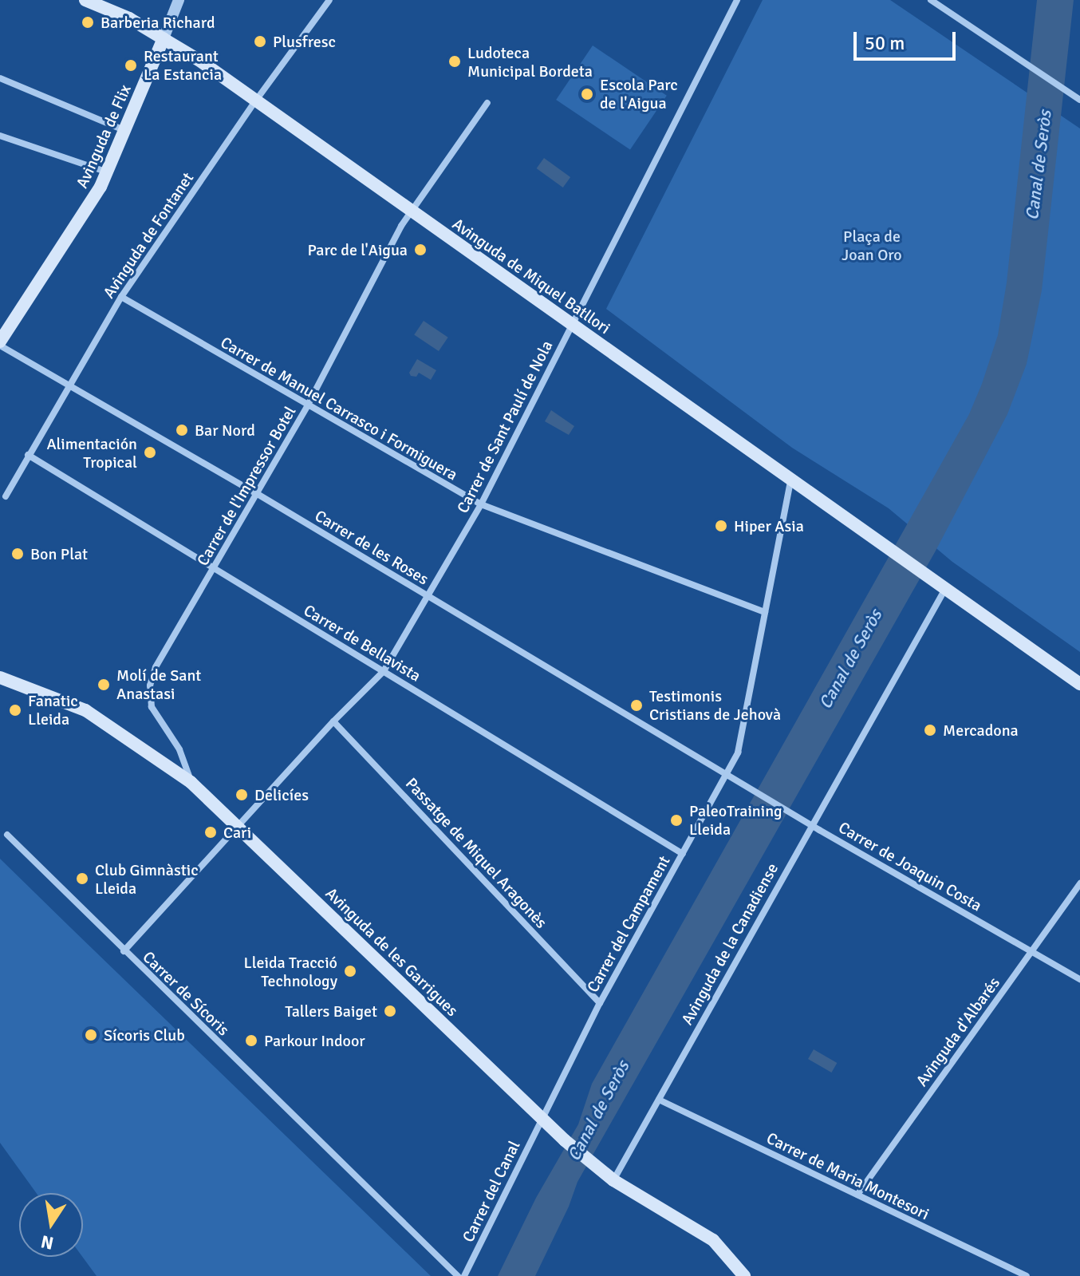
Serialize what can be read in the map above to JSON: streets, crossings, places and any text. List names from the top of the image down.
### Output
{
  "streets": {
    "main road": ["Avinguda de Flix", "Avinguda de Miquel Batllori", "Avinguda de les Garrigues"],
    "street": [
      "Avinguda de Fontanet",
      "Carrer de Manuel Carrasco i Formiguera",
      "Carrer de Sant Paulí de Nola",
      "Carrer de l'Impressor Botel",
      "Carrer de les Roses",
      "Carrer de Bellavista",
      "Passatge de Miquel Aragonès",
      "Carrer de Joaquin Costa",
      "Carrer del Campament",
      "Avinguda de la Canadiense",
      "Carrer de Sícoris",
      "Avinguda d'Albarés",
      "Carrer de Maria Montesori",
      "Carrer del Canal"
    ]
  },
  "crossings": [
    ["Avinguda de Flix", "Avinguda de Miquel Batllori"],
    ["Avinguda de Flix", "Carrer de les Roses"],
    ["Avinguda de Fontanet", "Avinguda de Miquel Batllori"],
    ["Avinguda de Fontanet", "Carrer de Manuel Carrasco i Formiguera"],
    ["Avinguda de Fontanet", "Carrer de les Roses"],
    ["Avinguda de Fontanet", "Carrer de Bellavista"],
    ["Avinguda de Miquel Batllori", "Carrer de Sant Paulí de Nola"],
    ["Avinguda de Miquel Batllori", "Carrer de l'Impressor Botel"],
    ["Avinguda de Miquel Batllori", "Carrer del Campament"],
    ["Avinguda de Miquel Batllori", "Avinguda de la Canadiense"],
    ["Carrer de Manuel Carrasco i Formiguera", "Carrer de Sant Paulí de Nola"],
    ["Carrer de Manuel Carrasco i Formiguera", "Carrer de l'Impressor Botel"],
    ["Carrer de Manuel Carrasco i Formiguera", "Carrer del Campament"],
    ["Carrer de Sant Paulí de Nola", "Carrer de les Roses"],
    ["Carrer de Sant Paulí de Nola", "Carrer de Bellavista"],
    ["Carrer de Sant Paulí de Nola", "Passatge de Miquel Aragonès"],
    ["Carrer de Sant Paulí de Nola", "Avinguda de les Garrigues"],
    ["Carrer de Sant Paulí de Nola", "Carrer de Sícoris"],
    ["Carrer de l'Impressor Botel", "Carrer de les Roses"],
    ["Carrer de l'Impressor Botel", "Carrer de Bellavista"],
    ["Carrer de l'Impressor Botel", "Avinguda de les Garrigues"],
    ["Carrer de les Roses", "Carrer de Joaquin Costa"],
    ["Carrer de les Roses", "Carrer del Campament"],
    ["Carrer de Bellavista", "Carrer del Campament"],
    ["Passatge de Miquel Aragonès", "Carrer del Campament"],
    ["Carrer de Joaquin Costa", "Carrer del Campament"],
    ["Carrer de Joaquin Costa", "Avinguda de la Canadiense"],
    ["Carrer de Joaquin Costa", "Avinguda d'Albarés"],
    ["Carrer del Campament", "Avinguda de les Garrigues"],
    ["Carrer del Campament", "Carrer del Canal"],
    ["Avinguda de la Canadiense", "Avinguda de les Garrigues"],
    ["Avinguda de la Canadiense", "Carrer de Maria Montesori"],
    ["Avinguda de les Garrigues", "Carrer del Canal"],
    ["Avinguda d'Albarés", "Carrer de Maria Montesori"]
  ],
  "water": ["Canal de Seròs"],
  "parks": ["Plaça de Joan Oro"],
  "places": [
    "Barberia Richard",
    "Plusfresc",
    "Ludoteca Municipal Bordeta",
    "Restaurant La Estancia",
    "Escola Parc de l'Aigua",
    "Parc de l'Aigua",
    "Bar Nord",
    "Alimentación Tropical",
    "Hiper Asia",
    "Bon Plat",
    "Molí de Sant Anastasi",
    "Testimonis Cristians de Jehovà",
    "Fanatic Lleida",
    "Mercadona",
    "Delicíes",
    "PaleoTraining Lleida",
    "Cari",
    "Club Gimnàstic Lleida",
    "Lleida Tracció Technology",
    "Tallers Baiget",
    "Sícoris Club",
    "Parkour Indoor"
  ],
  "scale_bar": "50 m",
  "north": "bottom"
}
